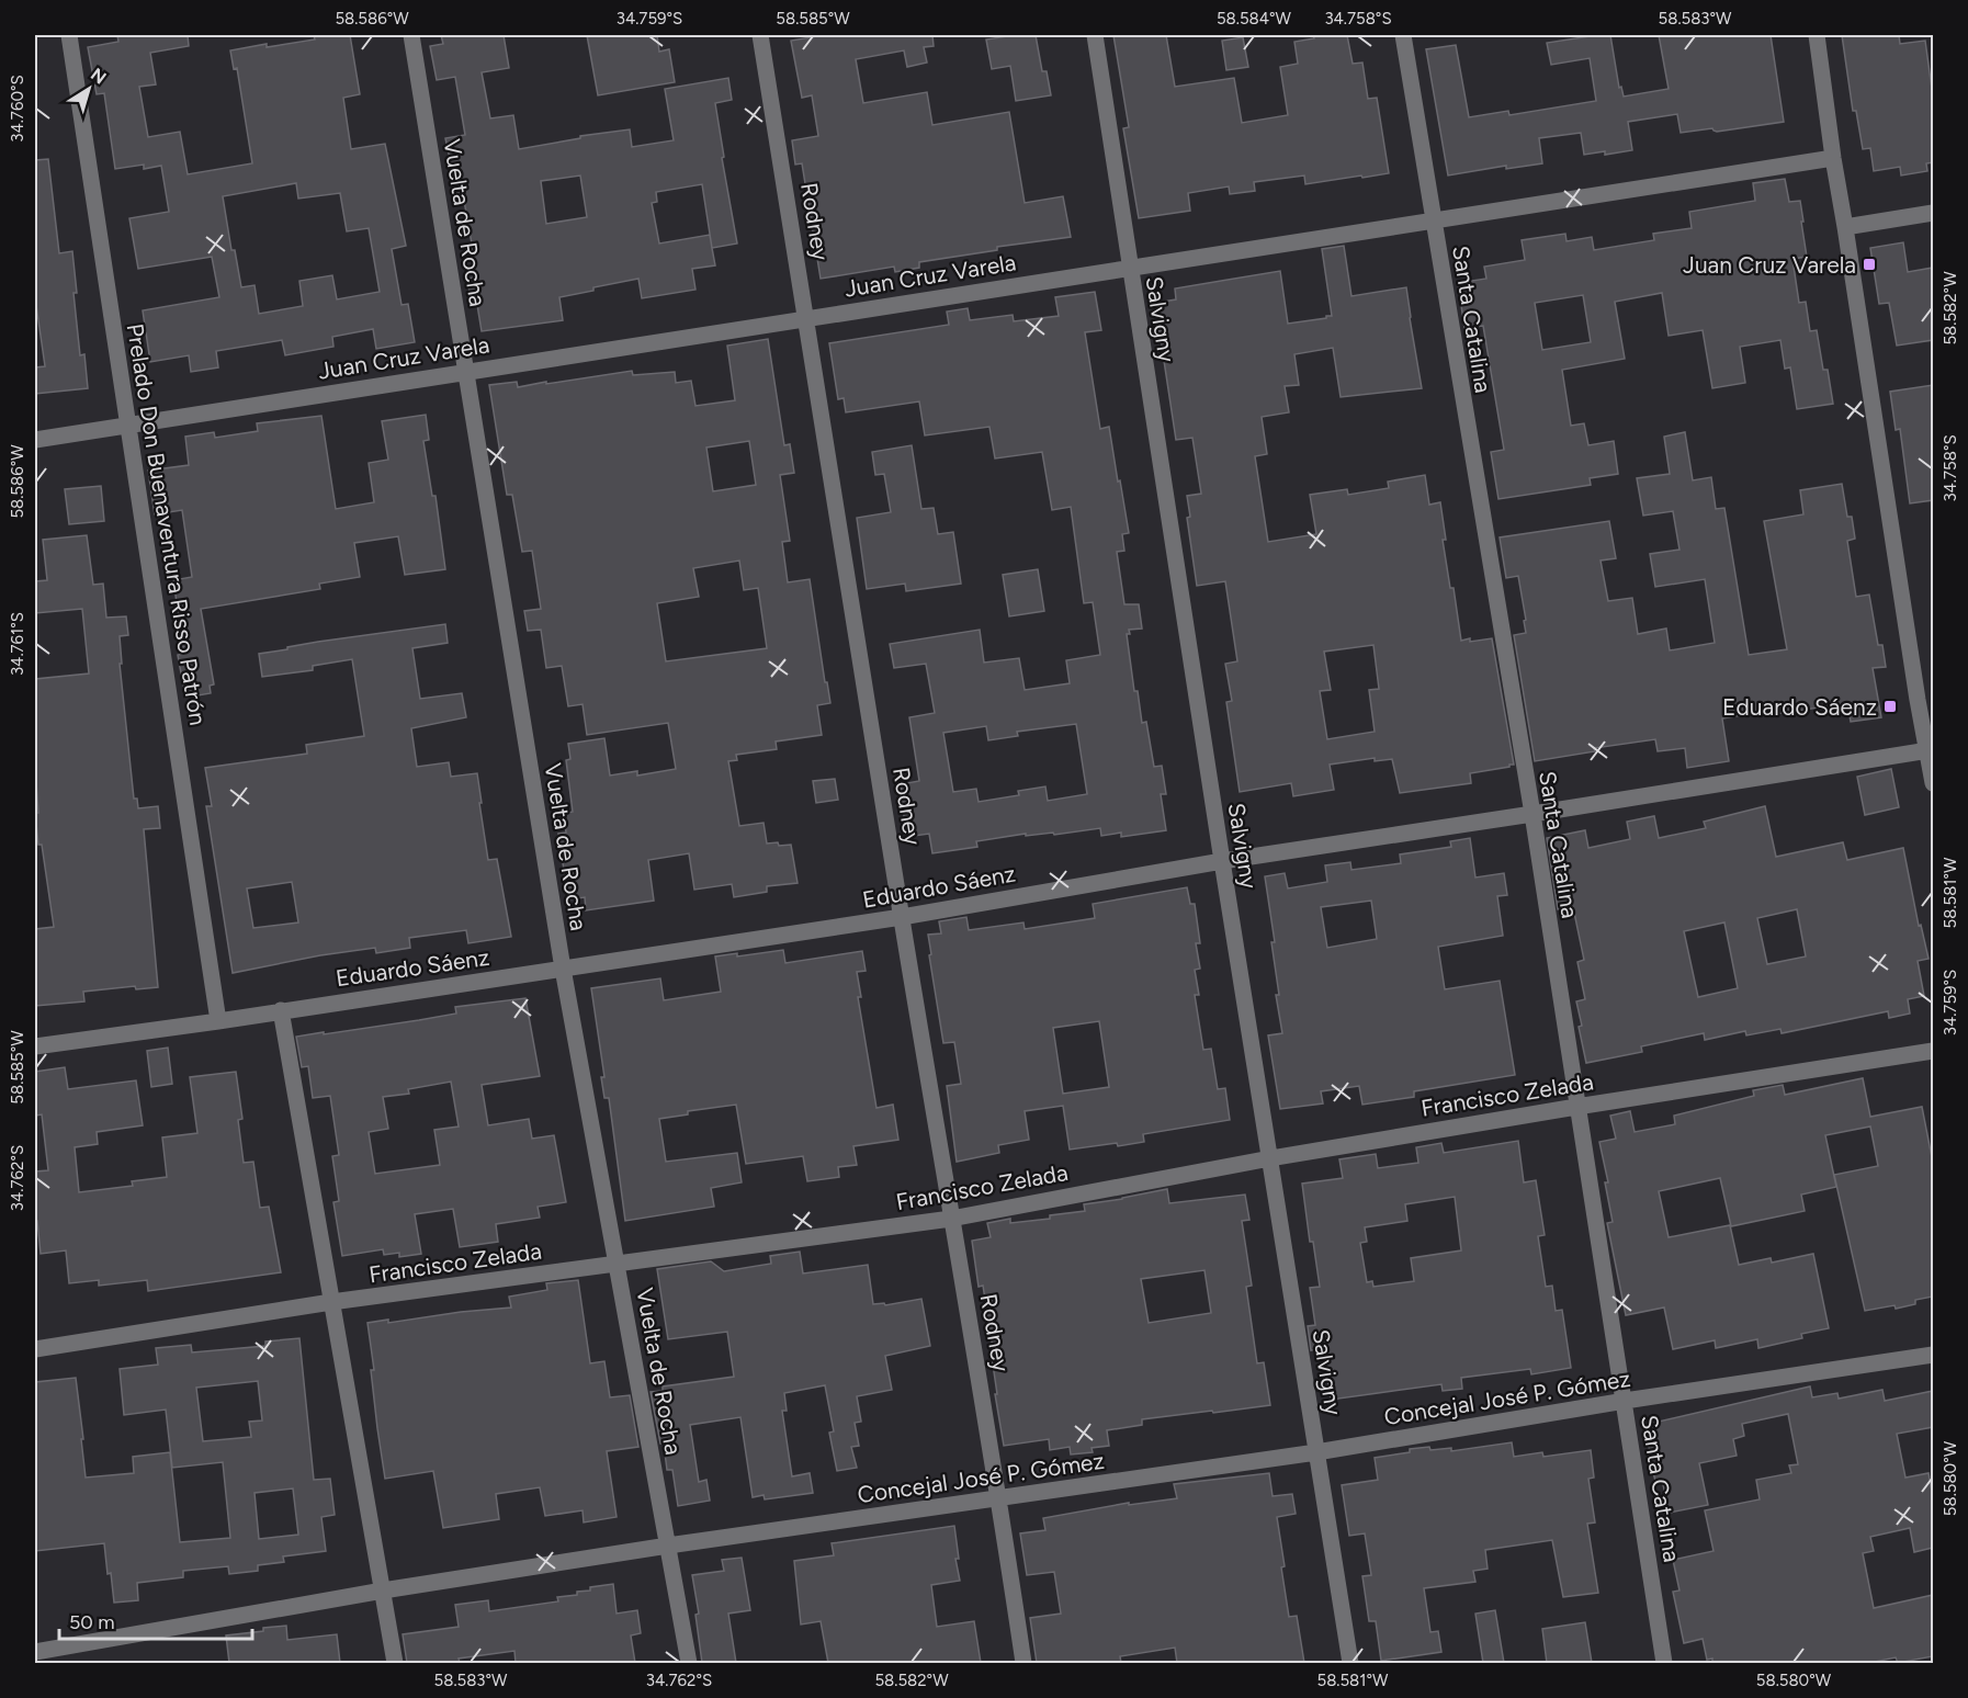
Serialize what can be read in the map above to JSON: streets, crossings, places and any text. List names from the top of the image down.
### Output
{
  "streets": {
    "street": [
      "Rodney",
      "Vuelta de Rocha",
      "Juan Cruz Varela",
      "Salvigny",
      "Santa Catalina",
      "Prelado Don Buenaventura Risso Patrón",
      "Eduardo Sáenz",
      "Francisco Zelada",
      "Concejal José P. Gómez"
    ]
  },
  "crossings": [
    ["Rodney", "Juan Cruz Varela"],
    ["Rodney", "Eduardo Sáenz"],
    ["Rodney", "Francisco Zelada"],
    ["Rodney", "Concejal José P. Gómez"],
    ["Vuelta de Rocha", "Juan Cruz Varela"],
    ["Vuelta de Rocha", "Eduardo Sáenz"],
    ["Vuelta de Rocha", "Francisco Zelada"],
    ["Vuelta de Rocha", "Concejal José P. Gómez"],
    ["Juan Cruz Varela", "Salvigny"],
    ["Juan Cruz Varela", "Santa Catalina"],
    ["Juan Cruz Varela", "Prelado Don Buenaventura Risso Patrón"],
    ["Salvigny", "Eduardo Sáenz"],
    ["Salvigny", "Francisco Zelada"],
    ["Salvigny", "Concejal José P. Gómez"],
    ["Santa Catalina", "Eduardo Sáenz"],
    ["Santa Catalina", "Francisco Zelada"],
    ["Santa Catalina", "Concejal José P. Gómez"],
    ["Prelado Don Buenaventura Risso Patrón", "Eduardo Sáenz"]
  ],
  "places": {
    "transit": ["Juan Cruz Varela", "Eduardo Sáenz"]
  },
  "scale_bar": "50 m",
  "north": "top right",
  "coordinates": [
    "58.586°W",
    "34.759°S",
    "58.585°W",
    "58.584°W",
    "34.758°S",
    "58.583°W",
    "34.760°S",
    "58.582°W",
    "34.761°S",
    "58.581°W",
    "34.762°S",
    "58.580°W"
  ]
}
